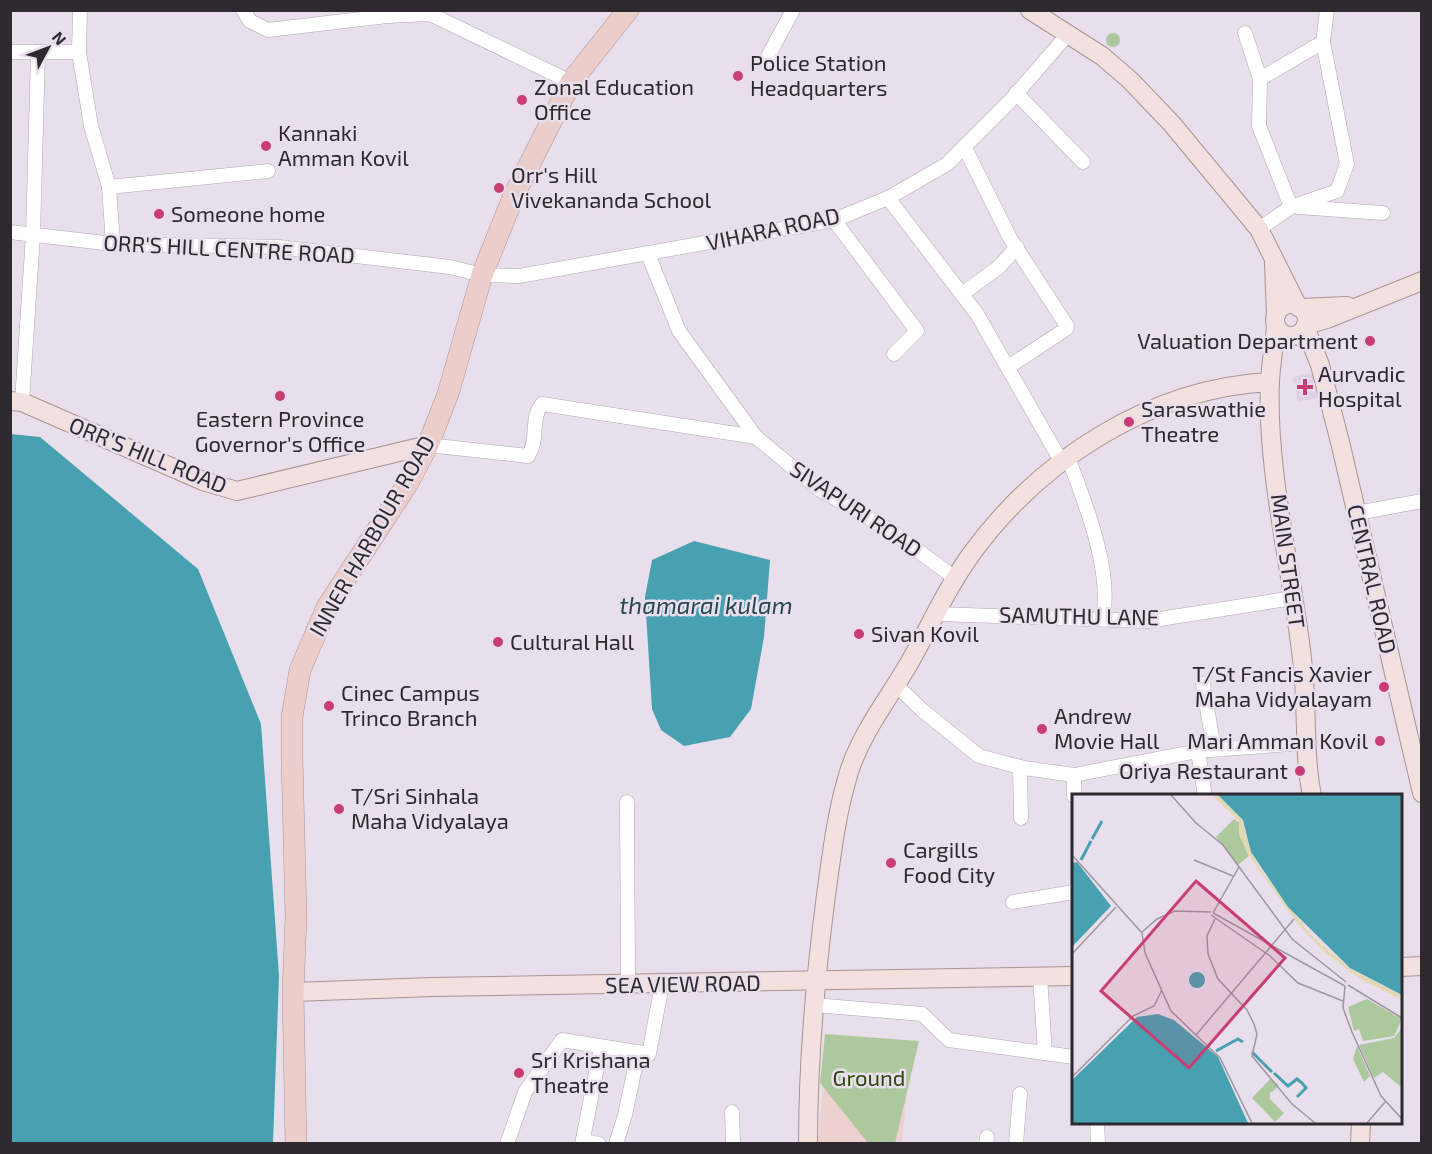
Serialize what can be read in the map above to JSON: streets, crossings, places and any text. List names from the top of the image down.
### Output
{
  "streets": {
    "highway": ["INNER HARBOUR ROAD"],
    "main road": [
      "ORR’S HILL ROAD",
      "MAIN STREET",
      "CENTRAL ROAD",
      "SEA VIEW ROAD"
    ],
    "street": [
      "VIHARA ROAD",
      "ORR'S HILL CENTRE ROAD",
      "SIVAPURI ROAD",
      "SAMUTHU LANE"
    ]
  },
  "crossings": [
    ["VIHARA ROAD", "ORR'S HILL CENTRE ROAD"],
    ["VIHARA ROAD", "SIVAPURI ROAD"],
    ["VIHARA ROAD", "INNER HARBOUR ROAD"],
    ["VIHARA ROAD", "MAIN STREET"],
    ["ORR'S HILL CENTRE ROAD", "INNER HARBOUR ROAD"],
    ["ORR’S HILL ROAD", "INNER HARBOUR ROAD"],
    ["INNER HARBOUR ROAD", "SEA VIEW ROAD"],
    ["MAIN STREET", "CENTRAL ROAD"],
    ["MAIN STREET", "SAMUTHU LANE"]
  ],
  "water": ["thamarai kulam"],
  "parks": ["Ground"],
  "places": {
    "other": [
      "Police Station Headquarters",
      "Zonal Education Office",
      "Kannaki Amman Kovil",
      "Orr's Hill Vivekananda School",
      "Someone home",
      "Valuation Department",
      "Eastern Province Governor's Office",
      "Saraswathie Theatre",
      "Sivan Kovil",
      "Cultural Hall",
      "T/St Fancis Xavier Maha Vidyalayam",
      "Cinec Campus Trinco Branch",
      "Andrew Movie Hall",
      "Mari Amman Kovil",
      "Oriya Restaurant",
      "T/Sri Sinhala Maha Vidyalaya",
      "Cargills Food City",
      "Sri Krishana Theatre"
    ],
    "health": ["Aurvadic Hospital"]
  },
  "north": "top right"
}
